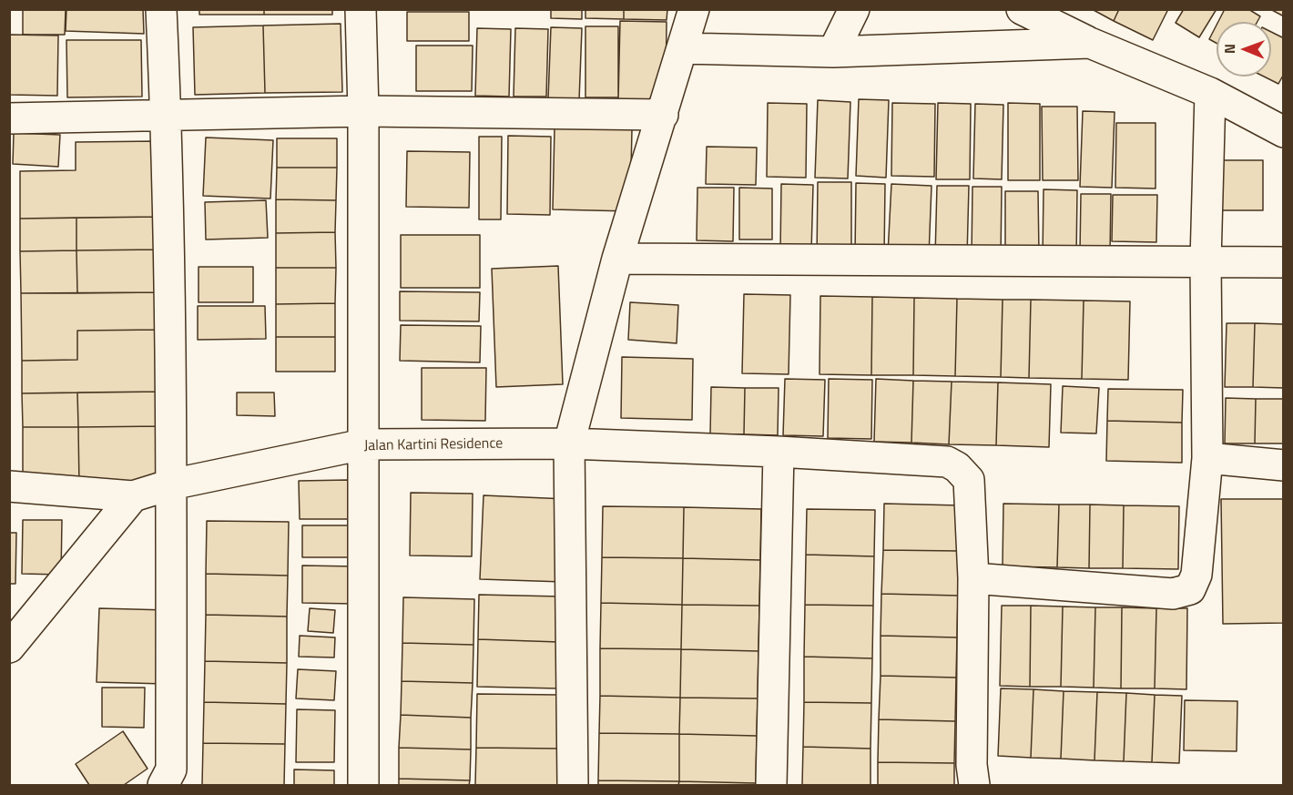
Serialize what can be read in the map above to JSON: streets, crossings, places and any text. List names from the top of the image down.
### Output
{
  "streets": {
    "street": ["Jalan Kartini Residence"]
  },
  "north": "left"
}
